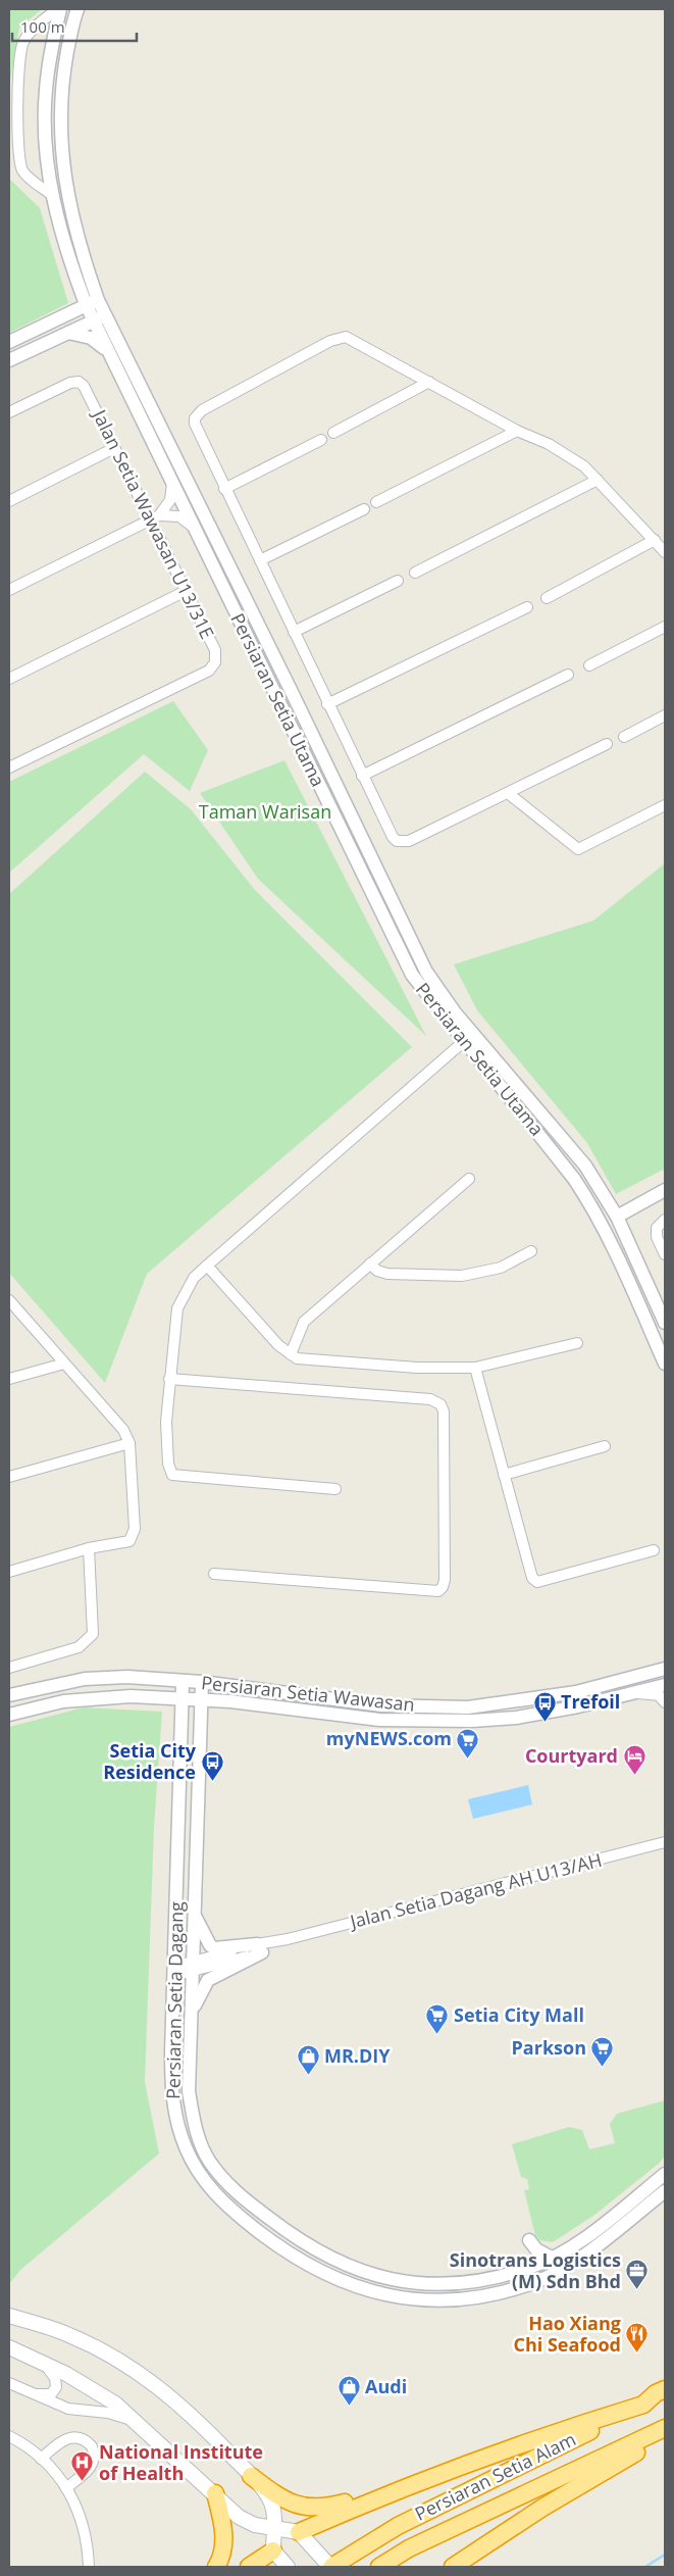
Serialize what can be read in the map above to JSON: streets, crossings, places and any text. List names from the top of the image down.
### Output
{
  "streets": {
    "highway": ["Persiaran Setia Alam"],
    "street": [
      "Jalan Setia Wawasan U13/31E",
      "Persiaran Setia Utama",
      "Persiaran Setia Wawasan",
      "Jalan Setia Dagang AH U13/AH",
      "Persiaran Setia Dagang"
    ]
  },
  "crossings": [
    ["Persiaran Setia Wawasan", "Persiaran Setia Dagang"],
    ["Jalan Setia Dagang AH U13/AH", "Persiaran Setia Dagang"]
  ],
  "parks": ["Taman Warisan"],
  "places": {
    "bus stop": ["Trefoil", "Setia City Residence"],
    "supermarket": ["myNEWS.com", "Setia City Mall", "Parkson"],
    "hotel": ["Courtyard"],
    "shop": ["MR.DIY", "Audi"],
    "office": ["Sinotrans Logistics (M) Sdn Bhd"],
    "restaurant": ["Hao Xiang Chi Seafood"],
    "hospital": ["National Institute of Health"]
  },
  "scale_bar": "100 m"
}
